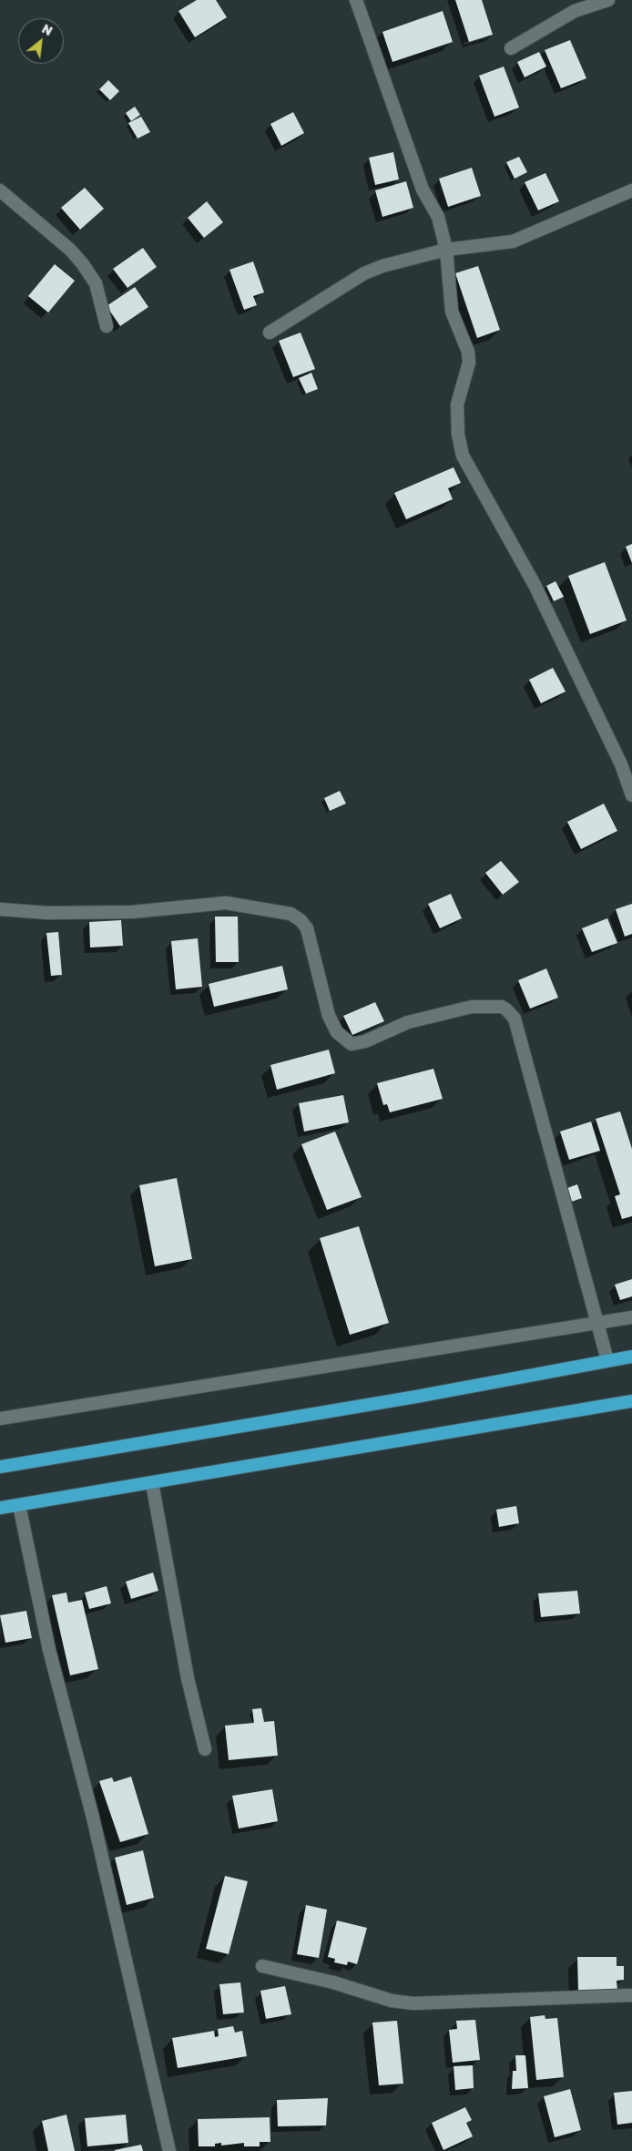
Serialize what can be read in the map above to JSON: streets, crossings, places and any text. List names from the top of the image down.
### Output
{
  "north": "top right"
}
